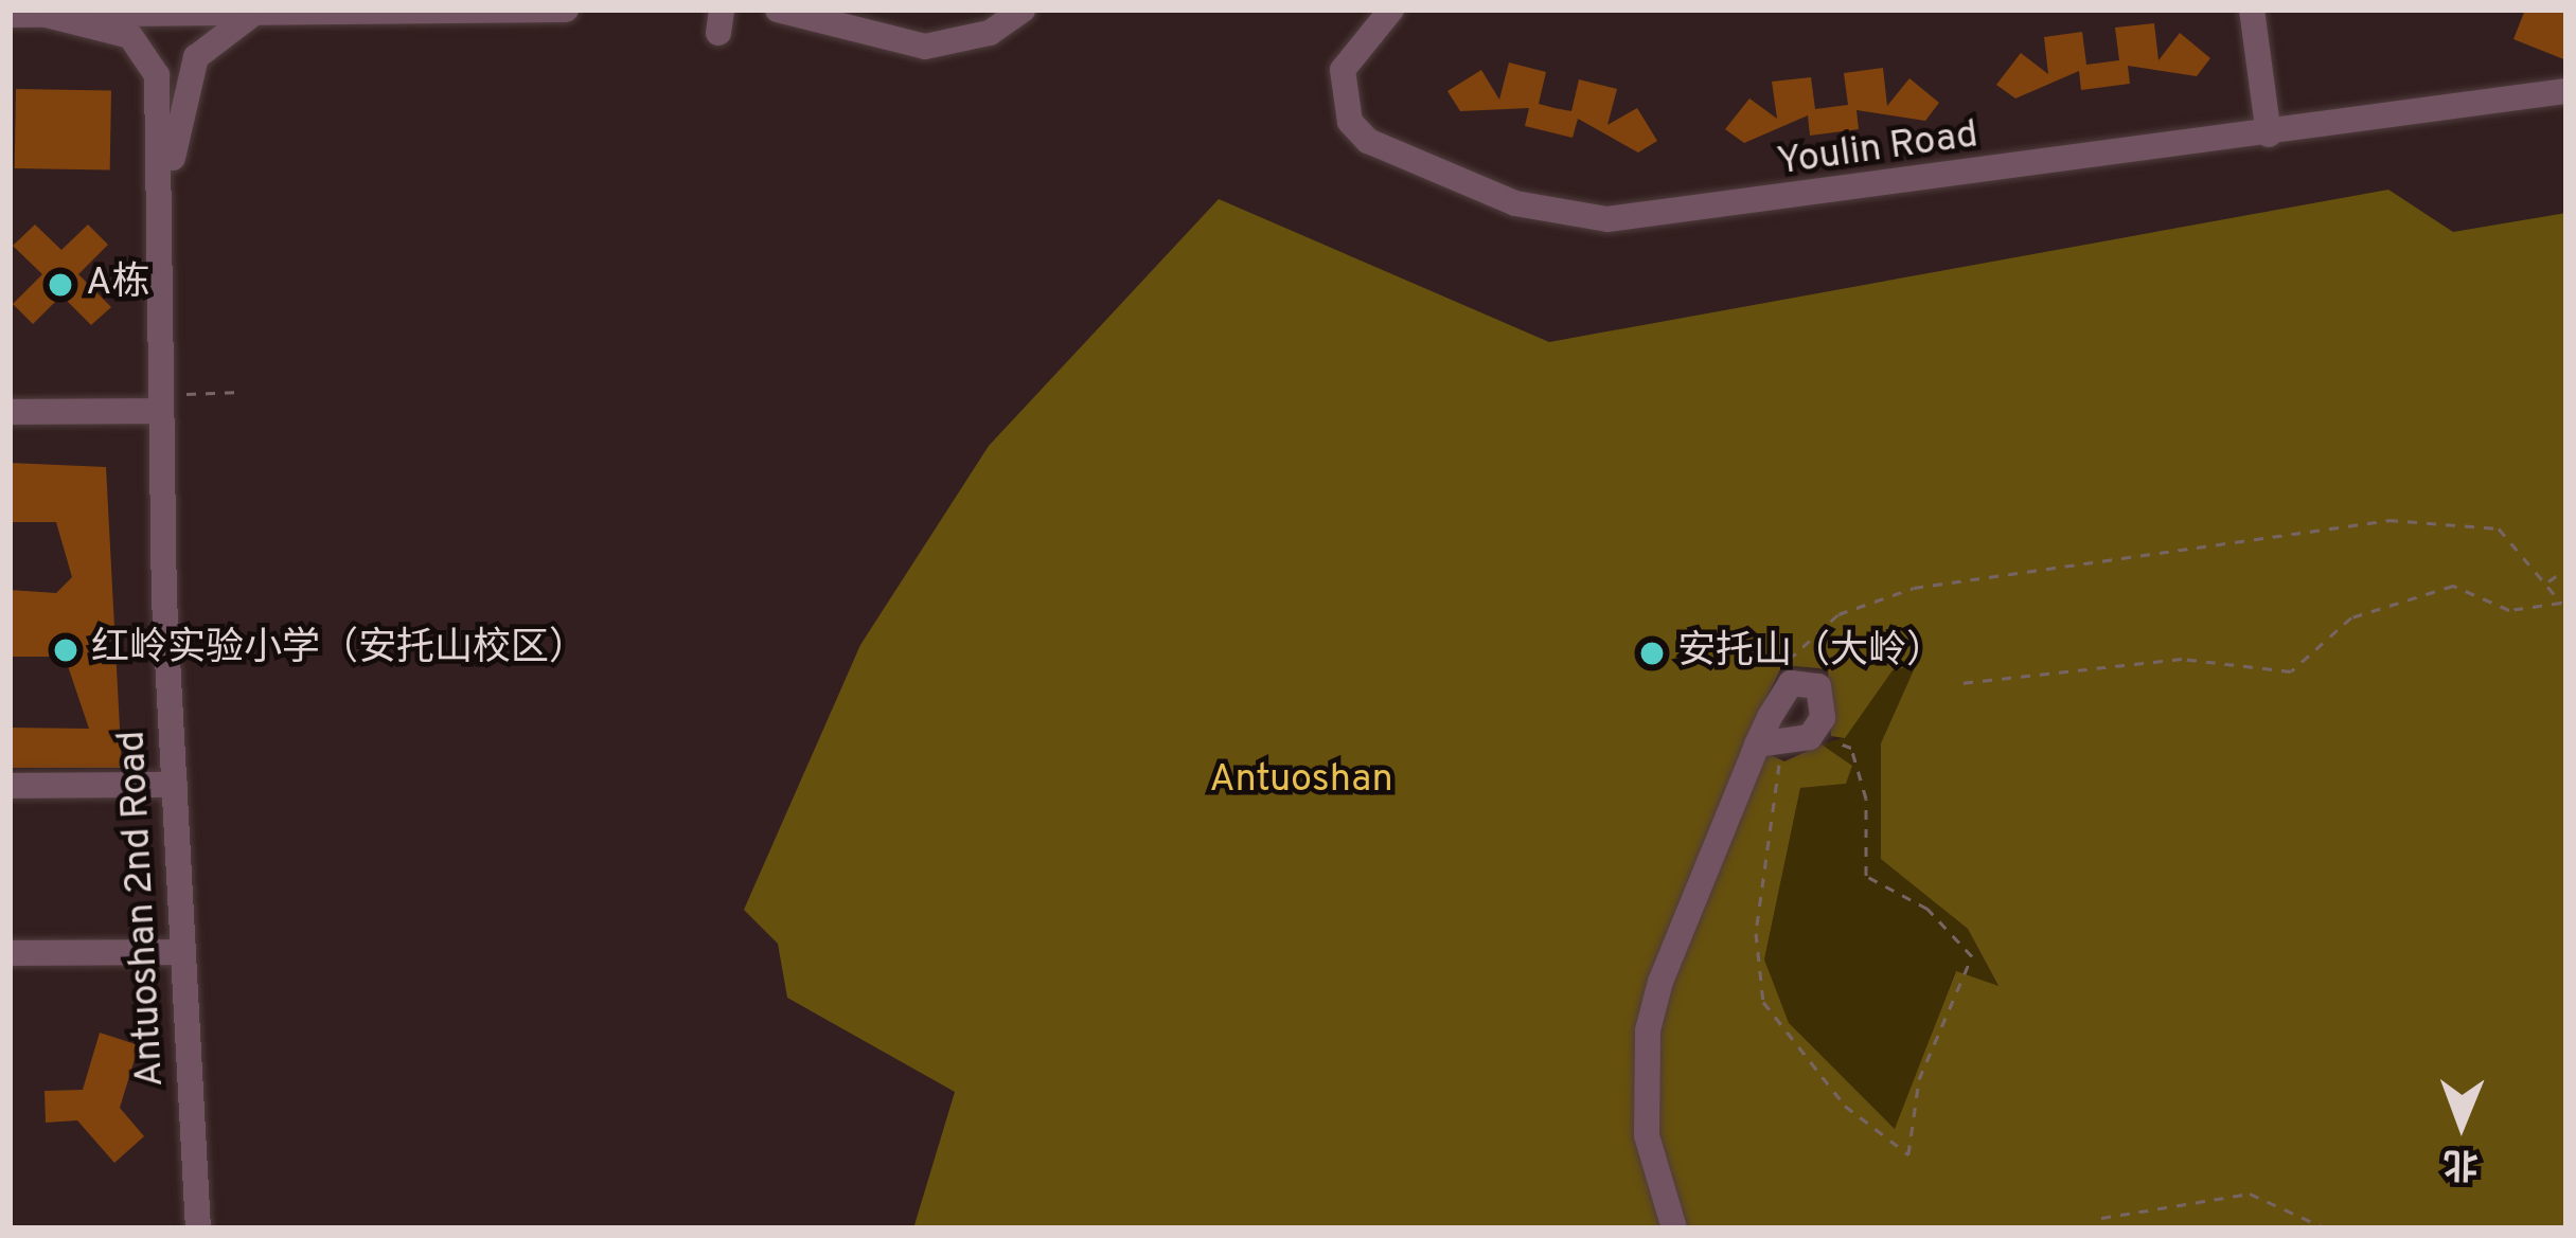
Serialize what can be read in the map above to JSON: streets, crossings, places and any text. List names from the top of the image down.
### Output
{
  "streets": {
    "street": ["Youlin Road", "Antuoshan 2nd Road"]
  },
  "parks": ["Antuoshan"],
  "places": ["A栋", "红岭实验小学（安托山校区）", "安托山（大岭）"],
  "north": "bottom"
}
